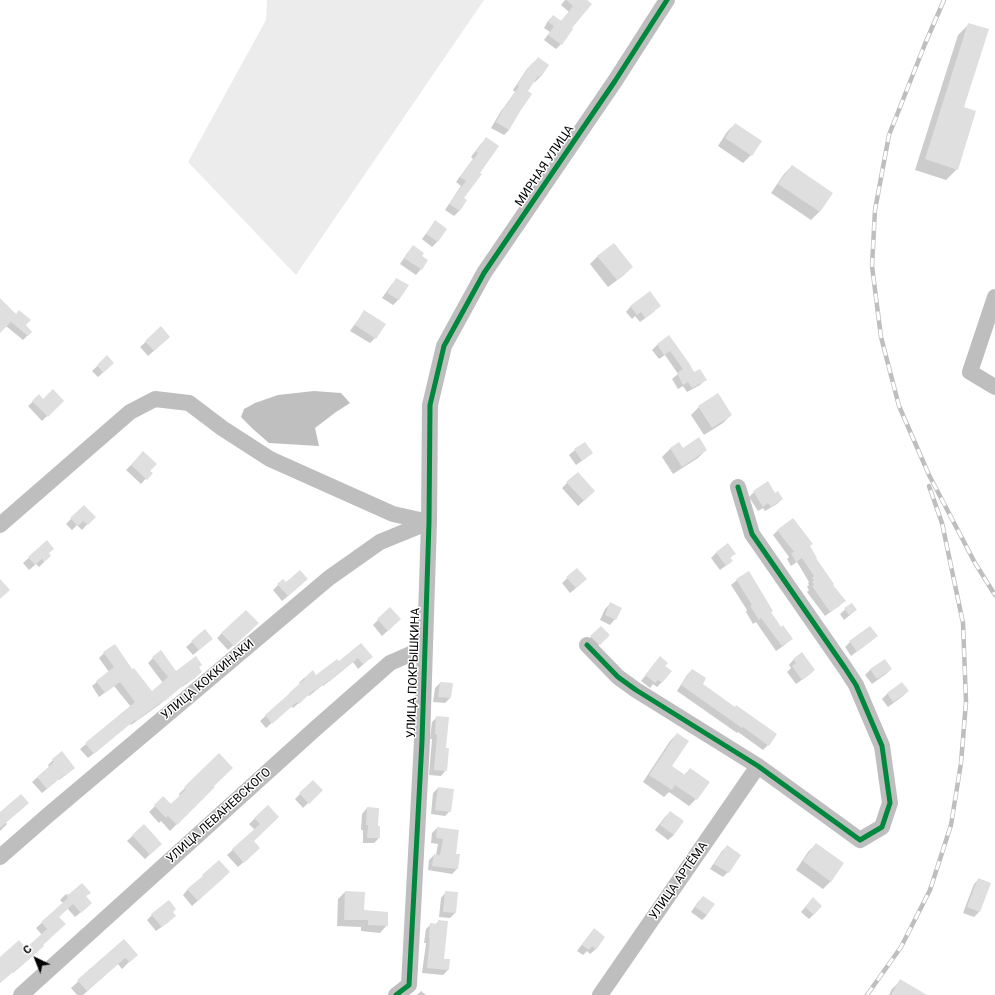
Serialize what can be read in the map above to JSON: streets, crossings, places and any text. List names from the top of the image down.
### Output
{
  "streets": {
    "street": [
      "МИРНАЯ УЛИЦА",
      "УЛИЦА ПОКРЫШКИНА",
      "УЛИЦА КОККИНАКИ",
      "УЛИЦА ЛЕВАНЕВСКОГО",
      "УЛИЦА АРТЁМА"
    ]
  },
  "crossings": [
    ["МИРНАЯ УЛИЦА", "УЛИЦА ПОКРЫШКИНА"],
    ["УЛИЦА ПОКРЫШКИНА", "УЛИЦА КОККИНАКИ"],
    ["УЛИЦА ПОКРЫШКИНА", "УЛИЦА ЛЕВАНЕВСКОГО"]
  ],
  "north": "top left"
}
